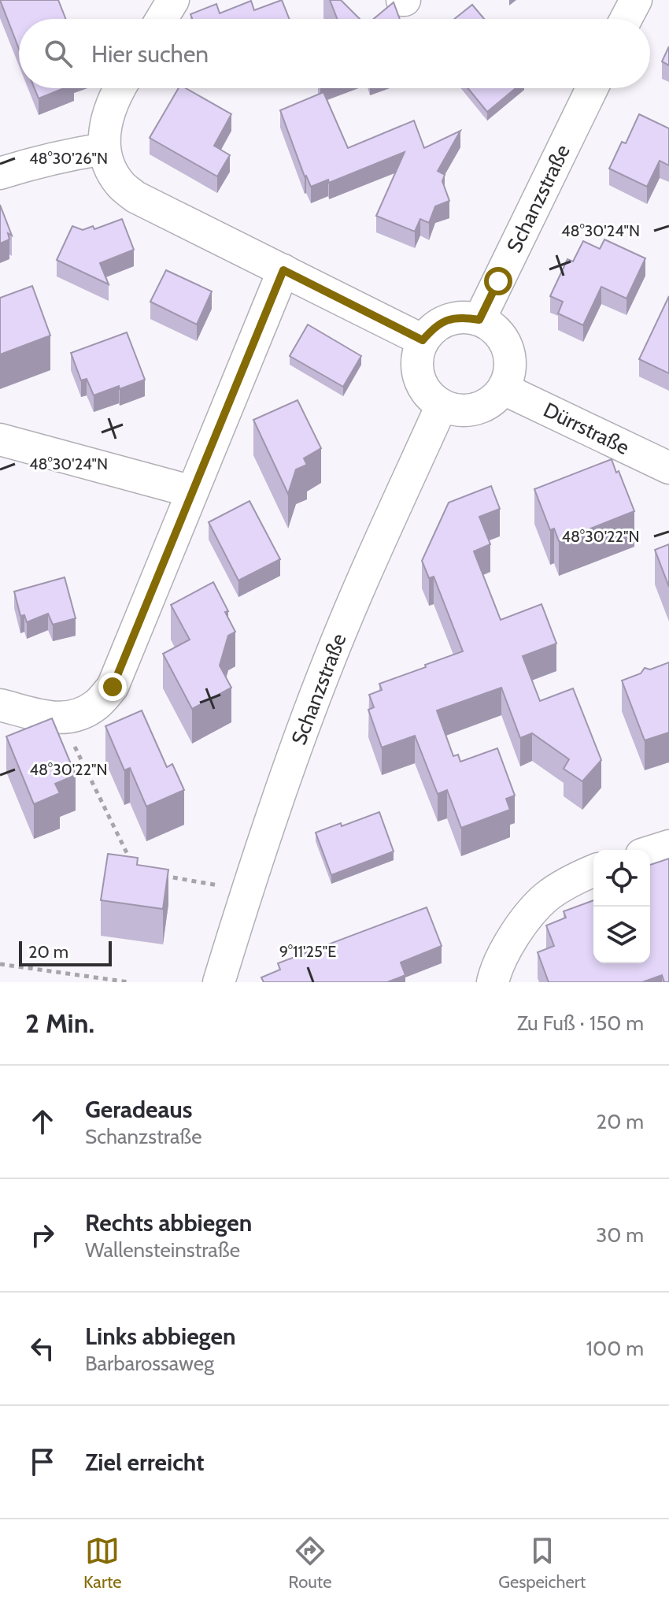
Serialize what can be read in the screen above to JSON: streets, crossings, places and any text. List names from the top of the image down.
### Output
{
  "streets": {
    "street": ["Schanzstraße", "Dürrstraße"]
  },
  "crossings": [
    ["Schanzstraße", "Dürrstraße"]
  ],
  "scale_bar": "20 m",
  "page": {
    "search": "Hier suchen",
    "scale": "20 m",
    "heading": ["2 Min.", "Zu Fuß · 150 m"],
    "list": [
      ["Geradeaus", "Schanzstraße", "20 m"],
      ["Rechts abbiegen", "Wallensteinstraße", "30 m"],
      ["Links abbiegen", "Barbarossaweg", "100 m"],
      "Ziel erreicht"
    ],
    "nav": ["Karte", "Route", "Gespeichert"]
  },
  "coordinates": [
    "48°30'26\"N",
    "48°30'24\"N",
    "48°30'22\"N",
    "9°11'25\"E"
  ]
}
